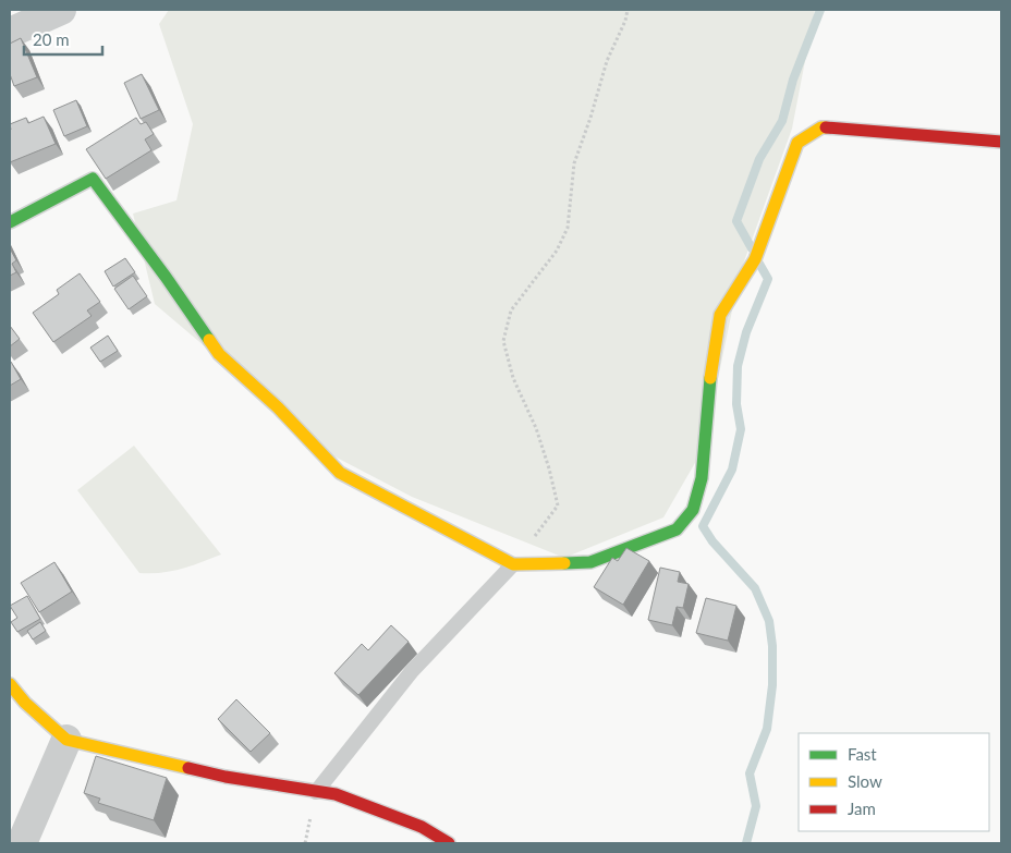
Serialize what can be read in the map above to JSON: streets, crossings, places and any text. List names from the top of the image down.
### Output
{
  "legend": ["Fast", "Slow", "Jam"],
  "scale_bar": "20 m"
}
